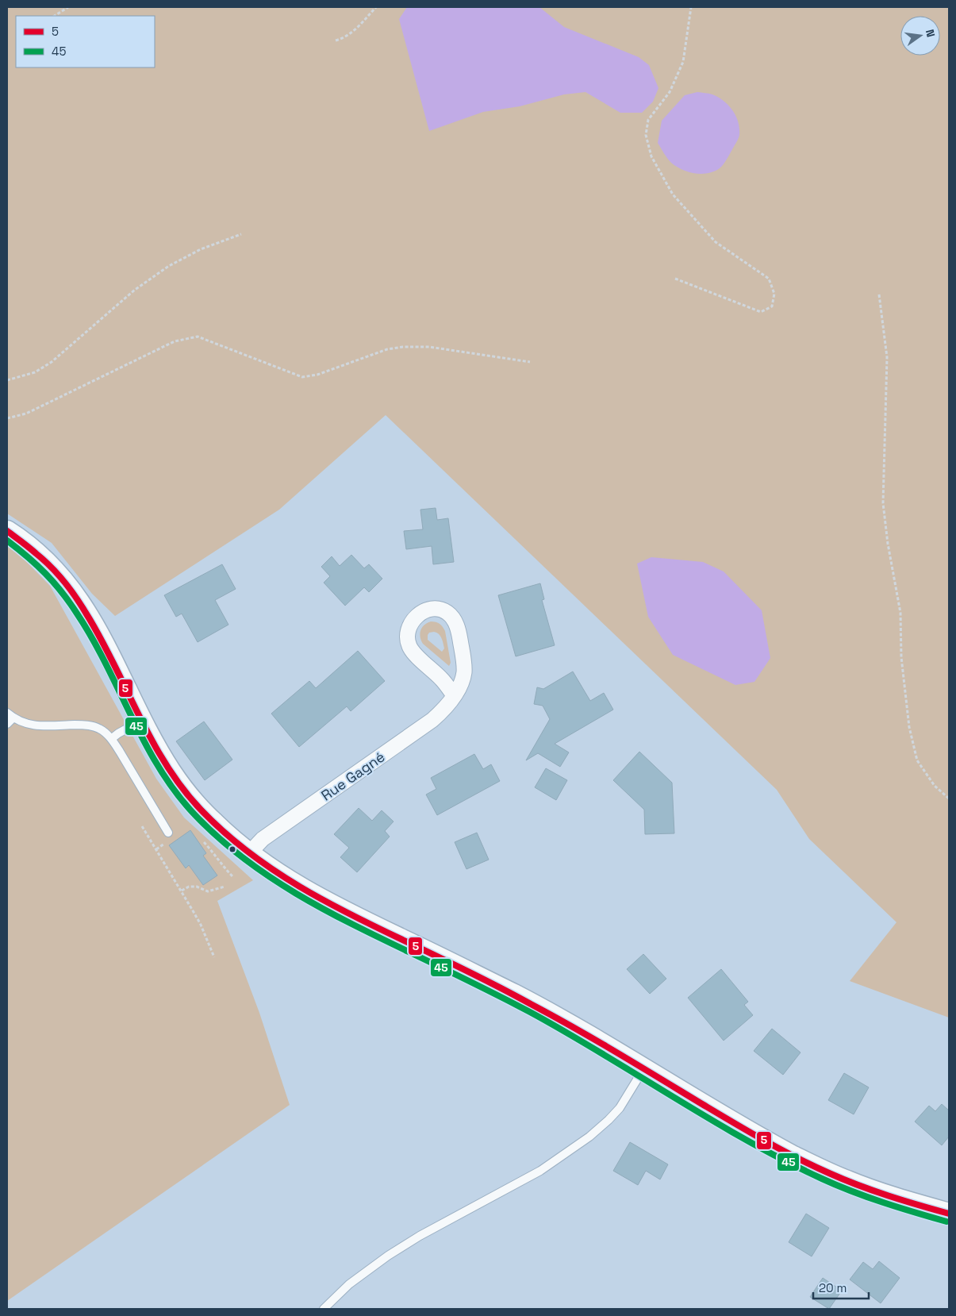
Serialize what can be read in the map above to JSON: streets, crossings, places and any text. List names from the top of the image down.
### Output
{
  "streets": {
    "street": ["Rue Gagné"]
  },
  "lines": ["transit line 5", "transit line 45"],
  "legend": ["5", "45"],
  "scale_bar": "20 m",
  "north": "right"
}
